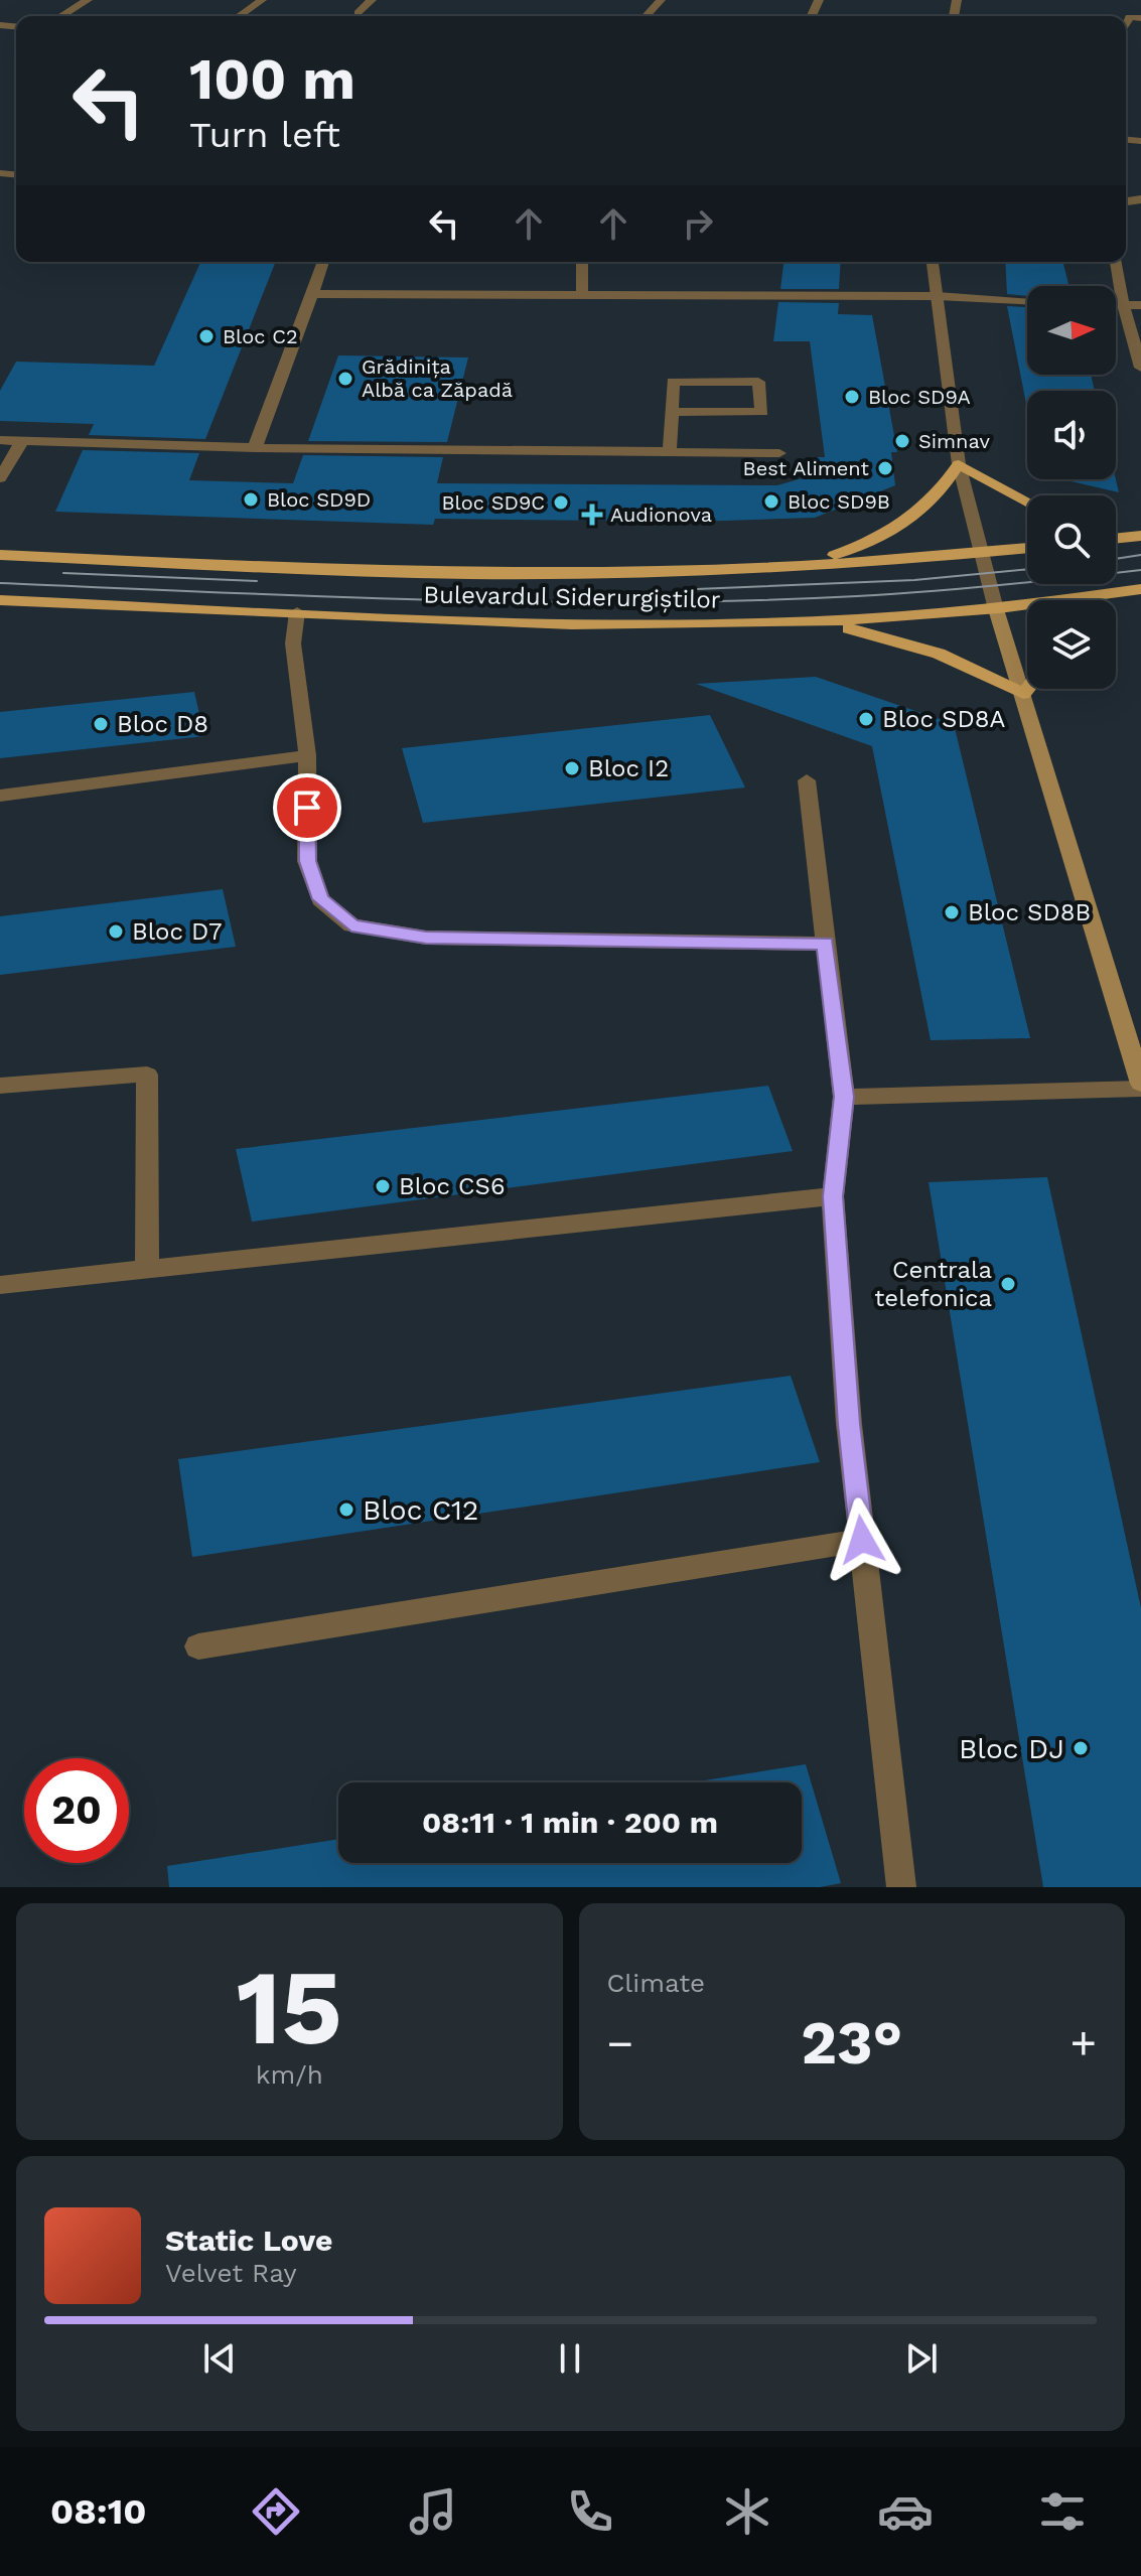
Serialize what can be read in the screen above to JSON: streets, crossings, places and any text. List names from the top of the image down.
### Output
{
  "streets": {
    "main road": ["Bulevardul Siderurgiștilor"]
  },
  "places": {
    "other": [
      "Bloc C2",
      "Grădinița Albă ca Zăpadă",
      "Bloc SD9A",
      "Simnav",
      "Best Aliment",
      "Bloc SD9D",
      "Bloc SD9B",
      "Bloc SD9C",
      "Bloc SD8A",
      "Bloc D8",
      "Bloc I2",
      "Bloc SD8B",
      "Bloc D7",
      "Bloc CS6",
      "Centrala telefonica",
      "Bloc C12",
      "Bloc DJ"
    ],
    "health": ["Audionova"]
  },
  "north": "right",
  "page": {
    "turn": ["100 m", "Turn left"],
    "limit": "20",
    "trip": "08:11 · 1 min · 200 m",
    "tile": [
      ["15", "km/h"],
      "Climate"
    ],
    "heat": ["−", "23°", "+"],
    "song": ["Static Love", "Velvet Ray"],
    "tabs": "08:10"
  }
}
